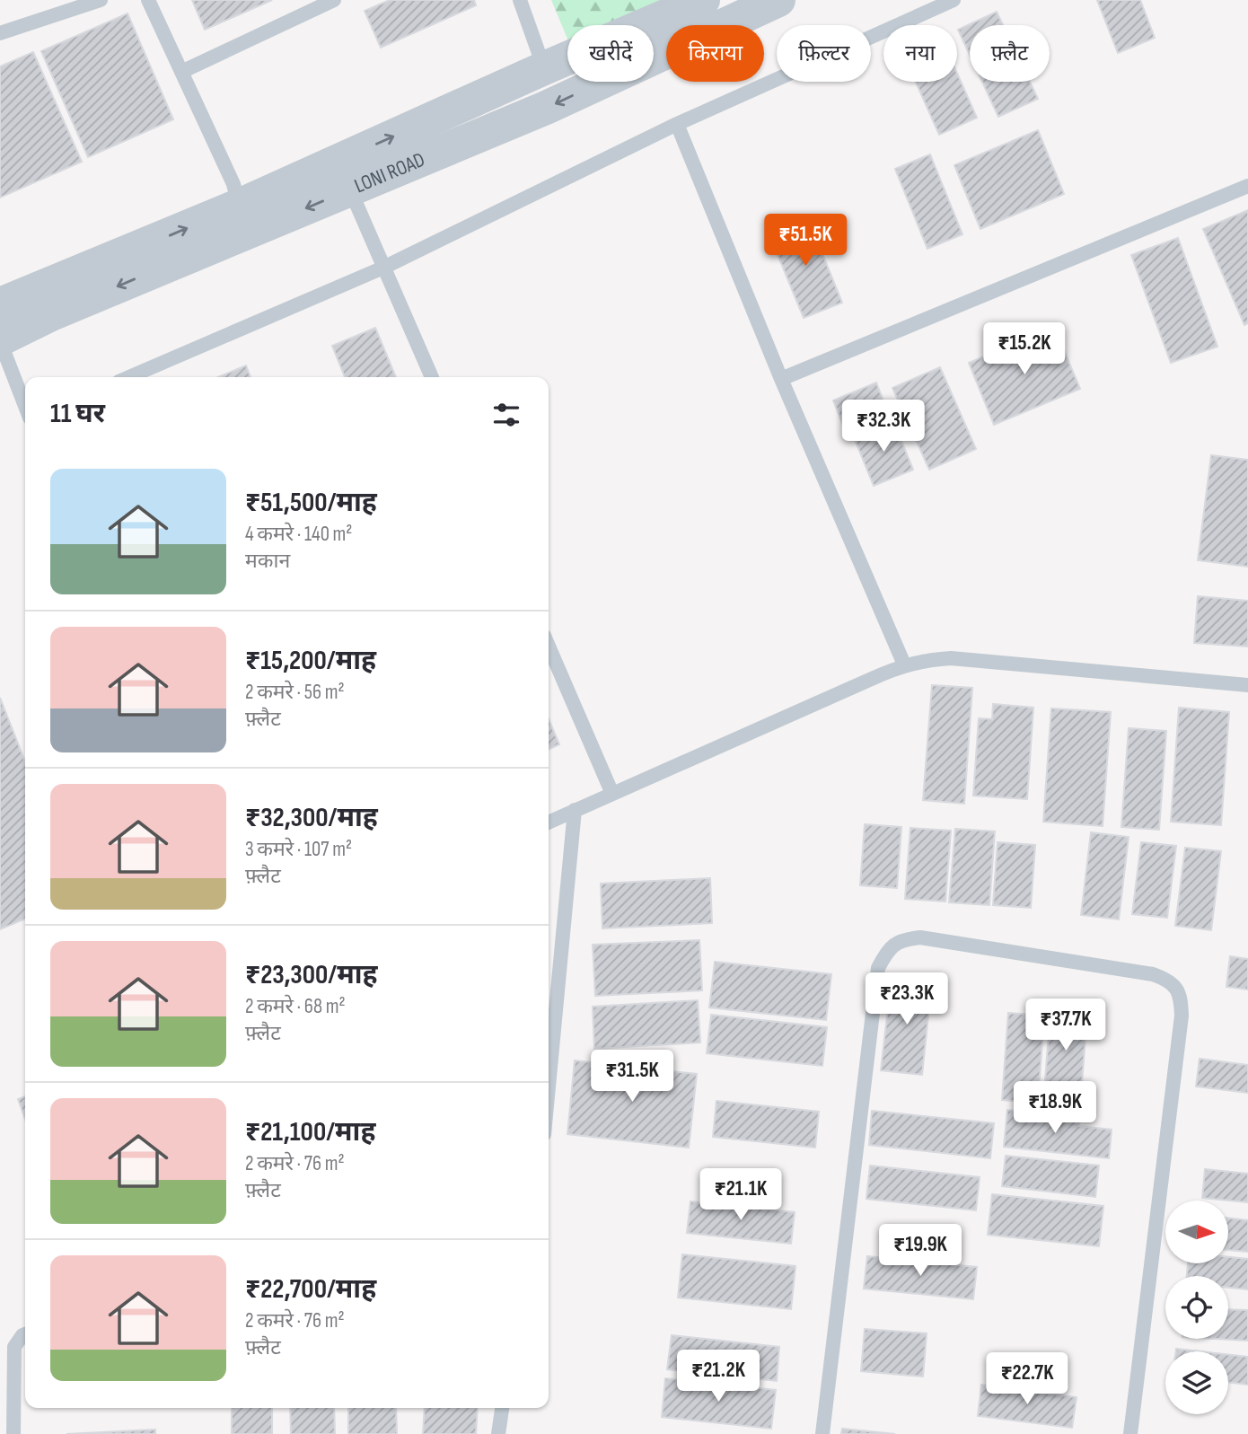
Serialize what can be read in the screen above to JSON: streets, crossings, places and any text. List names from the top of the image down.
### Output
{
  "streets": {
    "street": ["LONI ROAD"]
  },
  "north": "right",
  "page": {
    "chip": [
      "खरीदें",
      "किराया",
      "फ़िल्टर",
      "नया",
      "फ़्लैट"
    ],
    "price": [
      "₹51.5K",
      "₹15.2K",
      "₹32.3K",
      "₹23.3K",
      "₹37.7K",
      "₹31.5K",
      "₹18.9K",
      "₹21.1K",
      "₹19.9K",
      "₹21.2K",
      "₹22.7K"
    ],
    "heading": "11 घर",
    "list": [
      {
        "name": "₹51,500/माह",
        "note": "4 कमरे · 140 m² · मकान"
      },
      {
        "name": "₹15,200/माह",
        "note": "2 कमरे · 56 m² · फ़्लैट"
      },
      {
        "name": "₹32,300/माह",
        "note": "3 कमरे · 107 m² · फ़्लैट"
      },
      {
        "name": "₹23,300/माह",
        "note": "2 कमरे · 68 m² · फ़्लैट"
      },
      {
        "name": "₹21,100/माह",
        "note": "2 कमरे · 76 m² · फ़्लैट"
      },
      {
        "name": "₹22,700/माह",
        "note": "2 कमरे · 76 m² · फ़्लैट"
      }
    ]
  }
}
